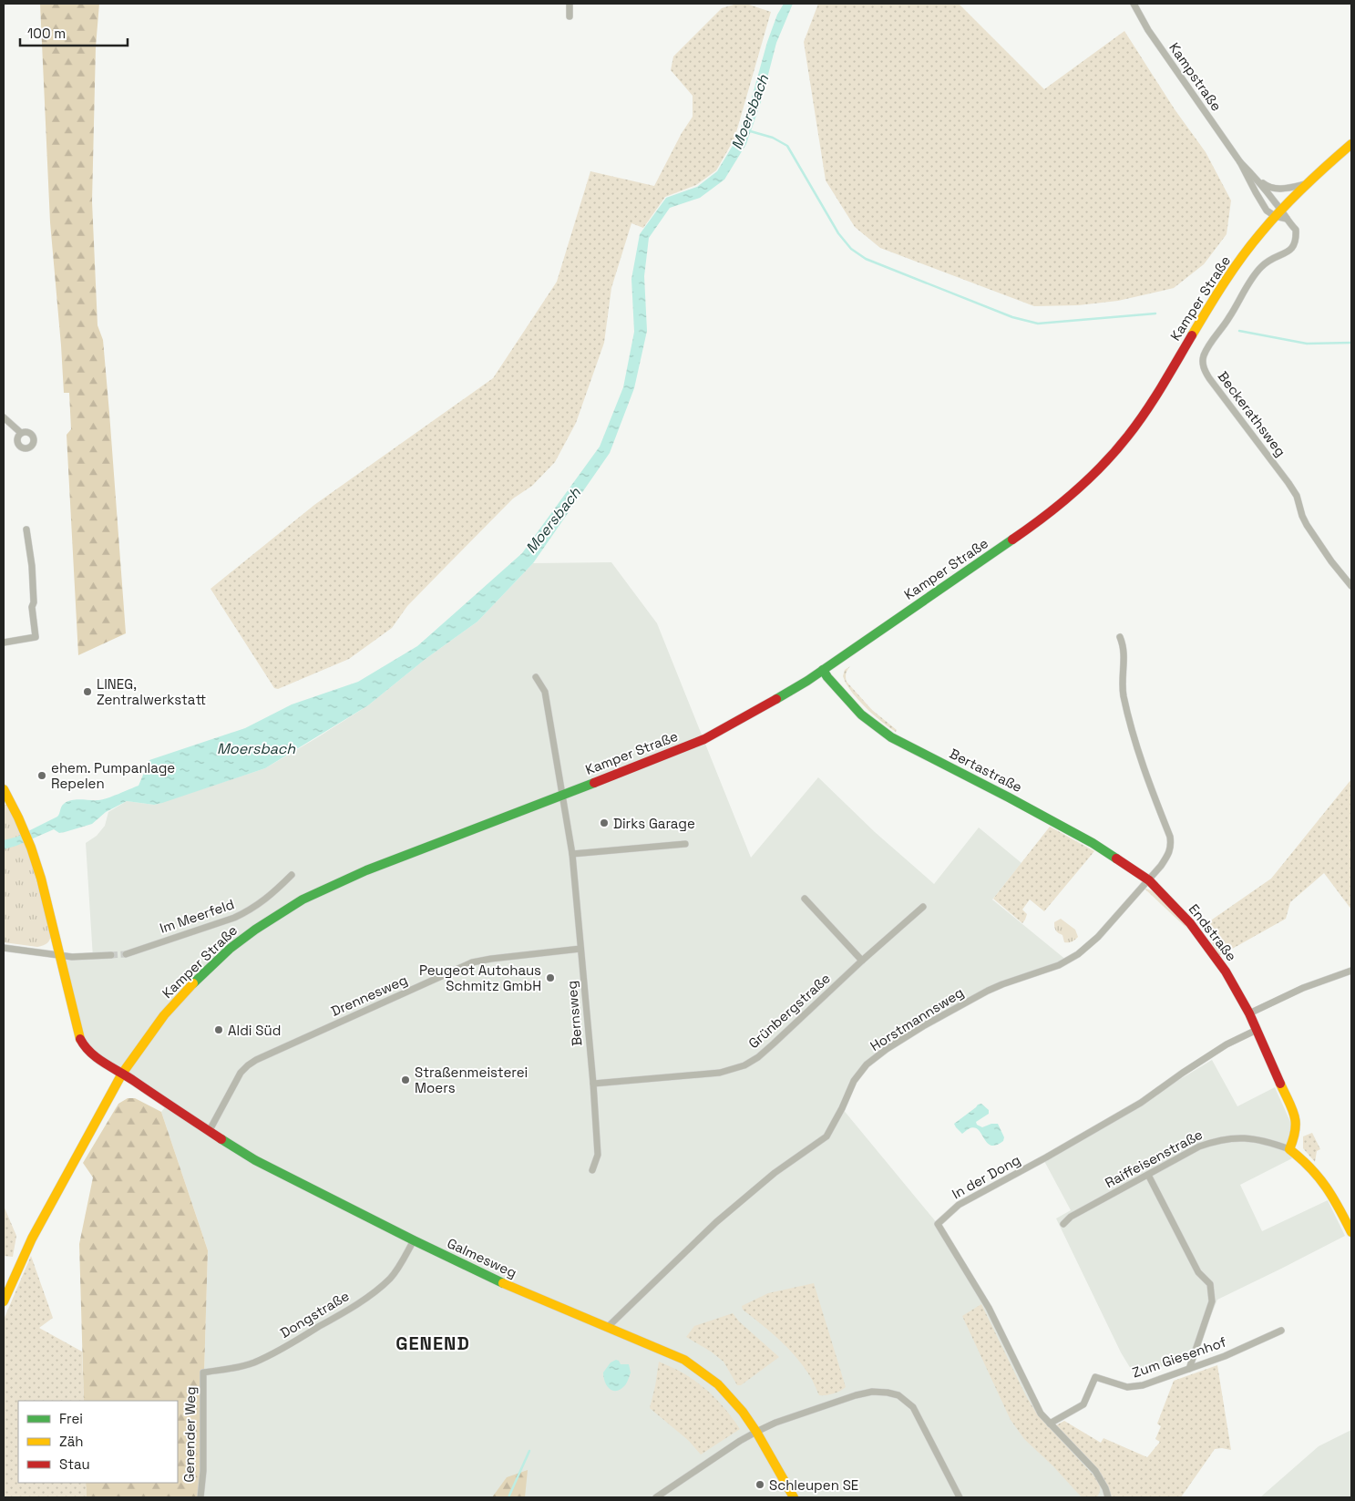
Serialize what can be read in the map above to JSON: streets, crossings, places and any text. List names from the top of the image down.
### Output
{
  "streets": {
    "street": [
      "Kampstraße",
      "Kamper Straße",
      "Beckerathsweg",
      "Bertastraße",
      "Im Meerfeld",
      "Endstraße",
      "Drennesweg",
      "Grünbergstraße",
      "Bernsweg",
      "Horstmannsweg",
      "Raiffeisenstraße",
      "In der Dong",
      "Galmesweg",
      "Dongstraße",
      "Zum Giesenhof",
      "Genender Weg"
    ]
  },
  "crossings": [
    ["Kampstraße", "Kamper Straße"],
    ["Kampstraße", "Beckerathsweg"],
    ["Kamper Straße", "Beckerathsweg"],
    ["Kamper Straße", "Bertastraße"],
    ["Kamper Straße", "Bernsweg"],
    ["Kamper Straße", "Galmesweg"],
    ["Bertastraße", "Endstraße"],
    ["Bertastraße", "Horstmannsweg"],
    ["Endstraße", "Horstmannsweg"],
    ["Endstraße", "Raiffeisenstraße"],
    ["Endstraße", "In der Dong"],
    ["Drennesweg", "Bernsweg"],
    ["Drennesweg", "Galmesweg"],
    ["Grünbergstraße", "Bernsweg"],
    ["Horstmannsweg", "Galmesweg"],
    ["In der Dong", "Zum Giesenhof"],
    ["Galmesweg", "Dongstraße"],
    ["Dongstraße", "Genender Weg"]
  ],
  "districts": ["GENEND"],
  "water": ["Moersbach"],
  "places": [
    "LINEG, Zentralwerkstatt",
    "ehem. Pumpanlage Repelen",
    "Dirks Garage",
    "Peugeot Autohaus Schmitz GmbH",
    "Aldi Süd",
    "Straßenmeisterei Moers",
    "Schleupen SE"
  ],
  "legend": ["Frei", "Zäh", "Stau"],
  "scale_bar": "100 m"
}
